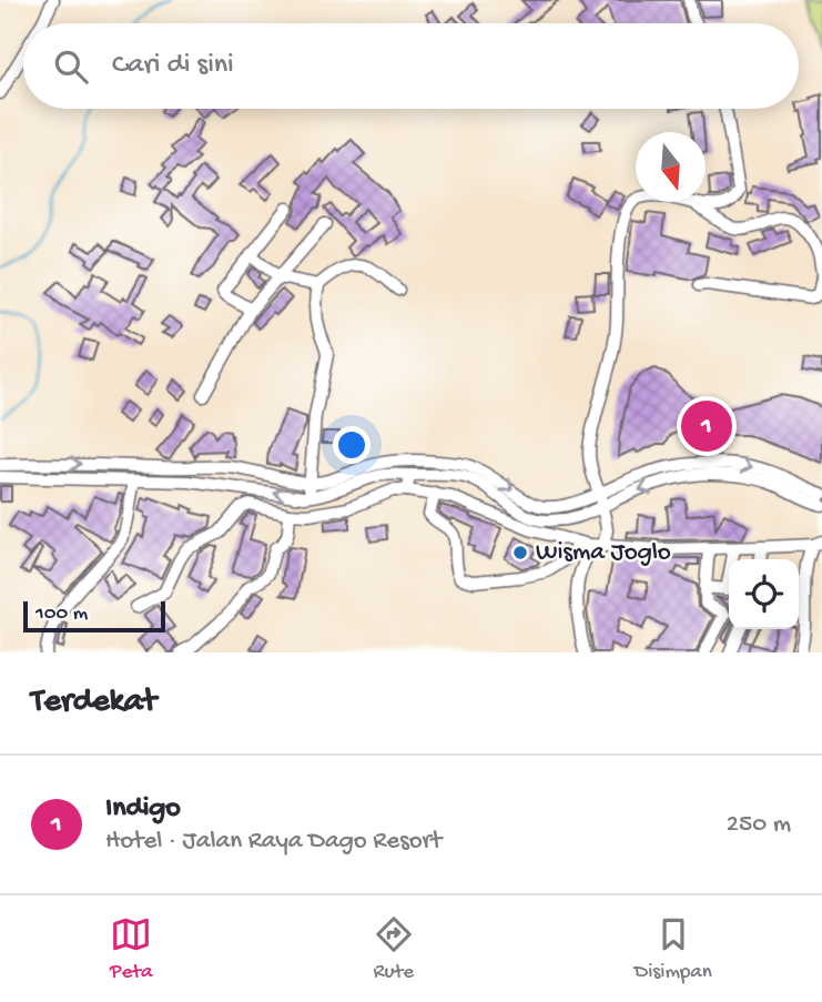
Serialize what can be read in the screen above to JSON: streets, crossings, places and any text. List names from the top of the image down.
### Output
{
  "places": ["Wisma Joglo"],
  "scale_bar": "100 m",
  "north": "bottom",
  "page": {
    "search": "Cari di sini",
    "pins": "1",
    "scale": "100 m",
    "heading": "Terdekat",
    "list": [
      {
        "mark": "1",
        "name": "Indigo",
        "note": "Hotel · Jalan Raya Dago Resort",
        "value": "250 m"
      }
    ],
    "nav": ["Peta", "Rute", "Disimpan"]
  }
}
